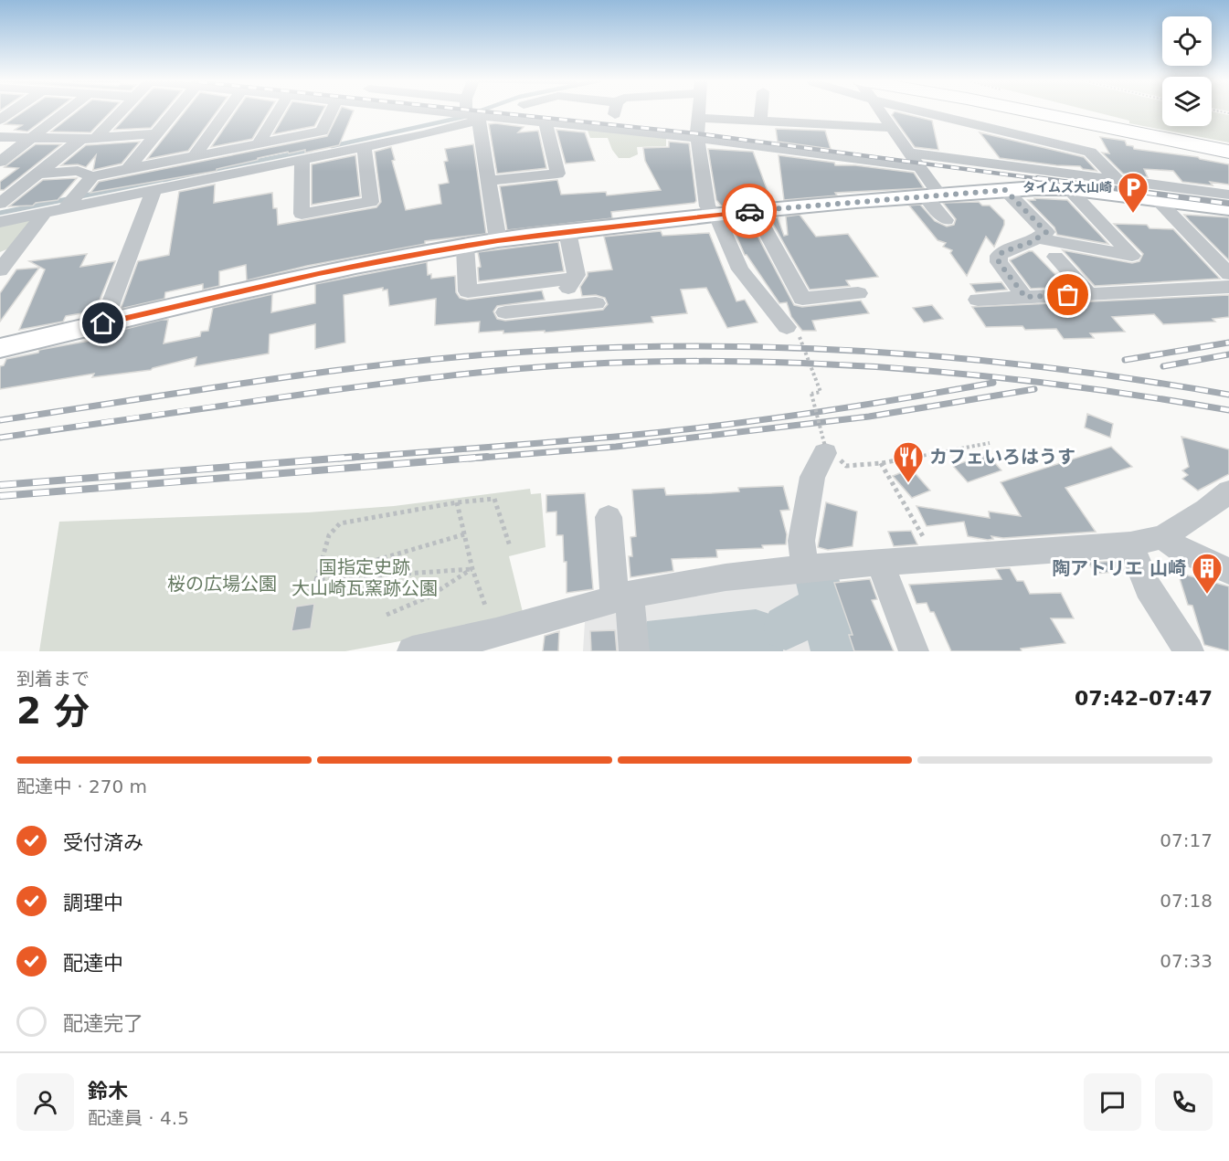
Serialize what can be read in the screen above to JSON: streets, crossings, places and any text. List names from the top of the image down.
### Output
{
  "parks": ["国指定史跡 大山崎瓦窯跡公園", "桜の広場公園"],
  "places": {
    "parking": ["タイムズ大山崎"],
    "restaurant": ["カフェいろはうす"],
    "building": ["陶アトリエ 山崎"]
  },
  "page": {
    "heading": ["2 分", "到着まで", "07:42–07:47"],
    "panel": ["鈴木", "配達員 · 4.5"],
    "bar": "配達中 · 270 m",
    "list": [
      ["受付済み", "07:17"],
      ["調理中", "07:18"],
      ["配達中", "07:33"],
      "配達完了"
    ]
  }
}
